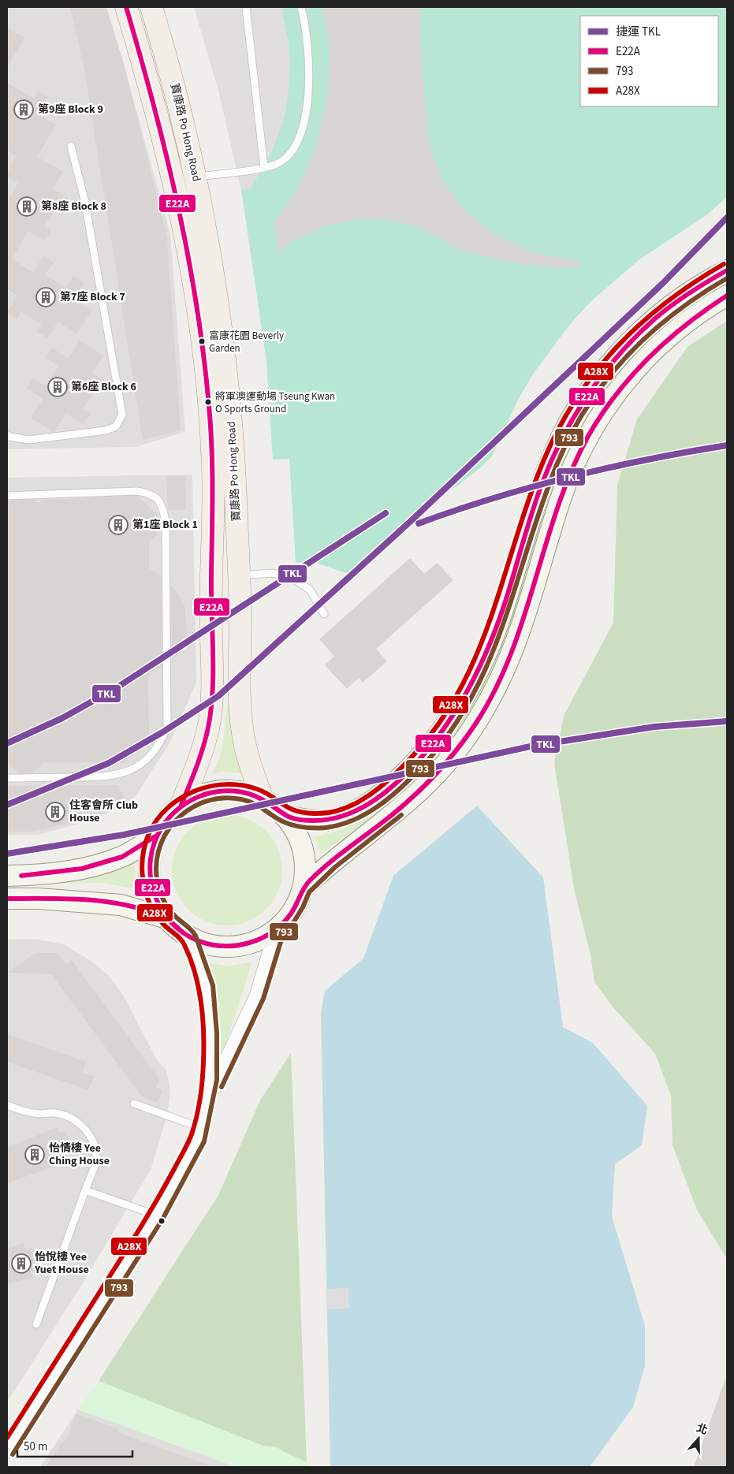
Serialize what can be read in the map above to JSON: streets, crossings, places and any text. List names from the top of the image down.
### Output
{
  "streets": {
    "main road": ["寶康路 Po Hong Road"]
  },
  "places": {
    "building": [
      "第9座 Block 9",
      "第8座 Block 8",
      "第7座 Block 7",
      "第6座 Block 6",
      "第1座 Block 1",
      "住客會所 Club House",
      "怡情樓 Yee Ching House",
      "怡悅樓 Yee Yuet House"
    ],
    "other": ["富康花園 Beverly Garden", "將軍澳運動場 Tseung Kwan O Sports Ground"]
  },
  "lines": [
    "transit line E22A",
    "metro line TKL",
    "transit line A28X",
    "transit line 793"
  ],
  "legend": [
    "捷運 TKL",
    "E22A",
    "793",
    "A28X"
  ],
  "scale_bar": "50 m",
  "north": "top"
}
